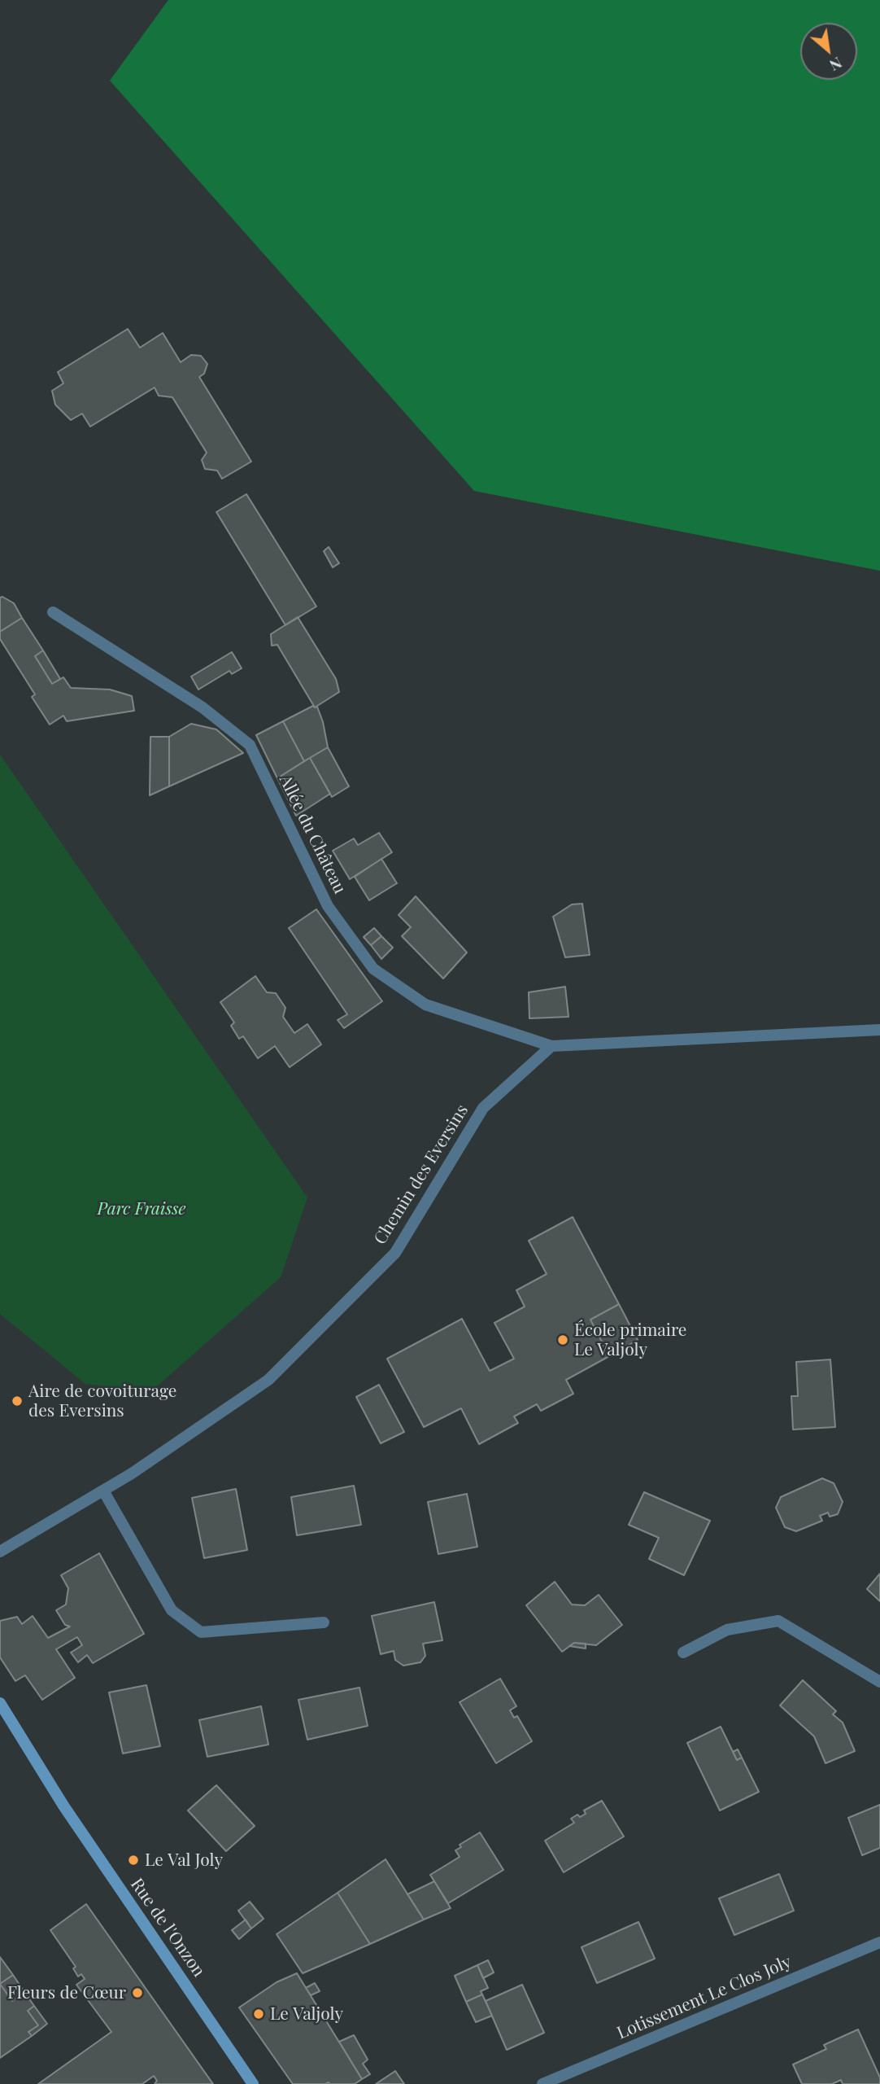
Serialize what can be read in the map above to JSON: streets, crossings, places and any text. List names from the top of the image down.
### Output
{
  "streets": {
    "main road": ["Rue de l'Onzon"],
    "street": ["Allée du Château", "Chemin des Eversins", "Lotissement Le Clos Joly"]
  },
  "crossings": [
    ["Allée du Château", "Chemin des Eversins"]
  ],
  "parks": ["Parc Fraisse"],
  "places": [
    "École primaire Le Valjoly",
    "Aire de covoiturage des Eversins",
    "Le Val Joly",
    "Fleurs de Cœur",
    "Le Valjoly"
  ],
  "north": "bottom right"
}
